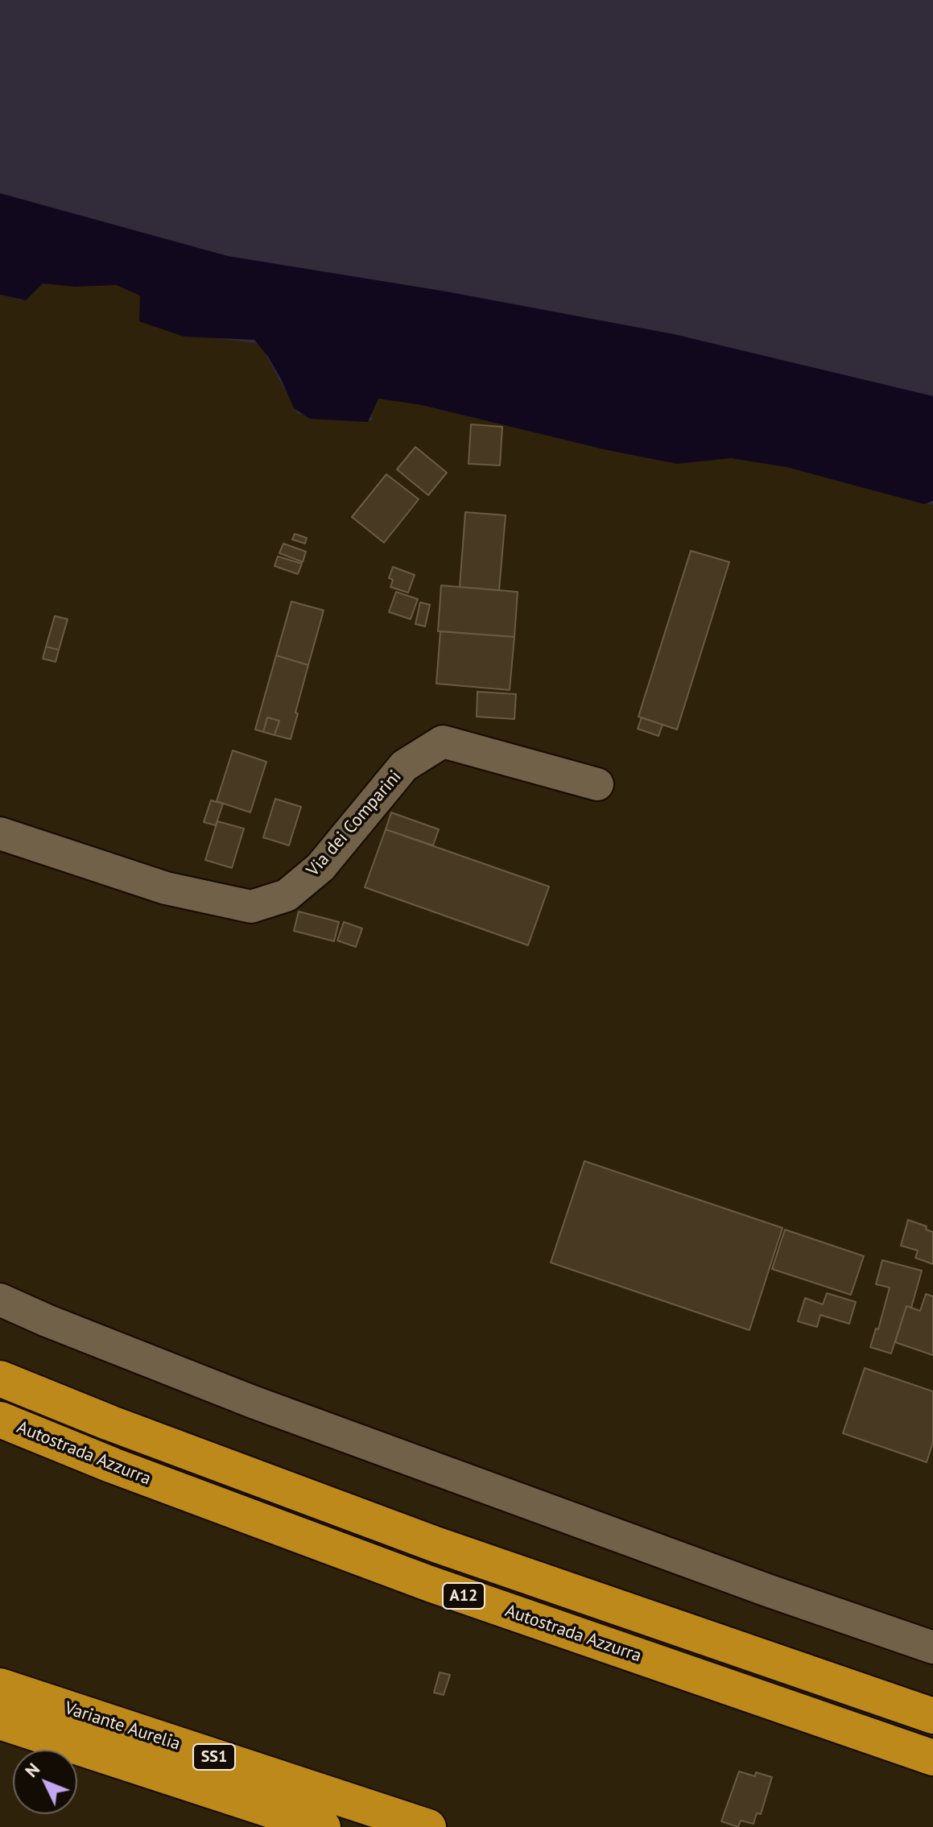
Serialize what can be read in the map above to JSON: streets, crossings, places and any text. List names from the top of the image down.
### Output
{
  "streets": {
    "highway": [
      "Autostrada Azzurra",
      "A12",
      "Variante Aurelia",
      "SS1"
    ],
    "street": ["Via dei Comparini"]
  },
  "north": "top left"
}
